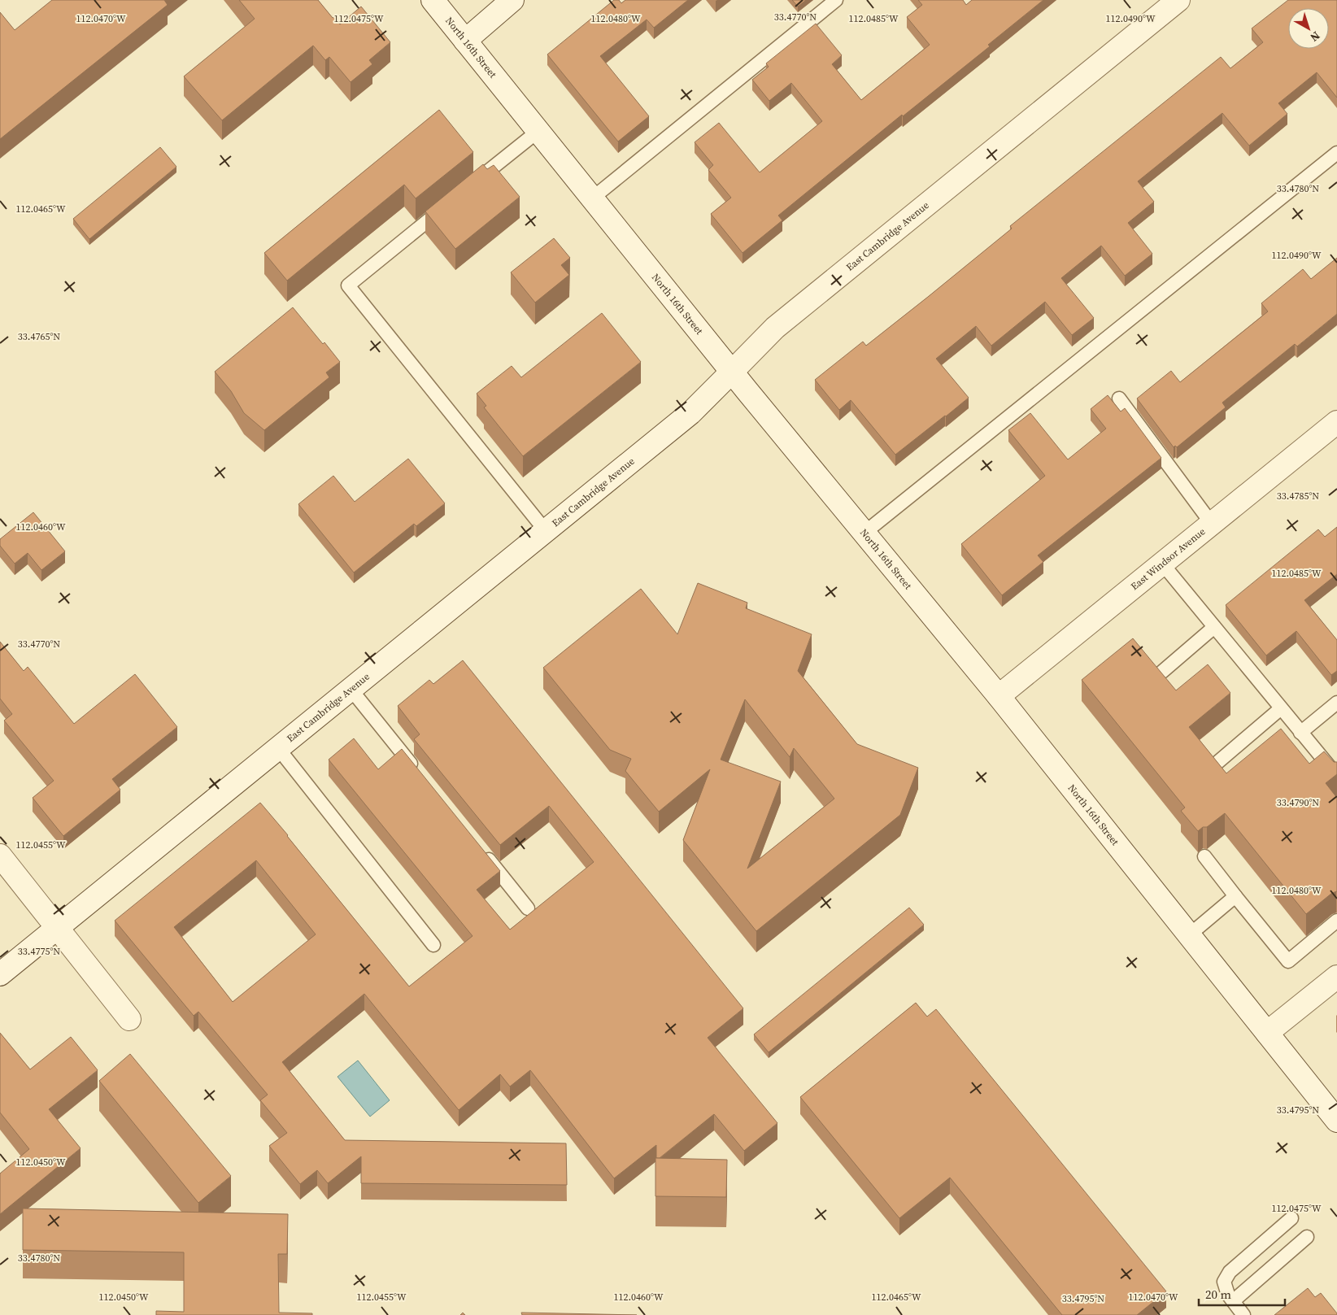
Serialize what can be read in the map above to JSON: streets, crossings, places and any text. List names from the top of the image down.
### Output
{
  "streets": {
    "street": ["North 16th Street", "East Cambridge Avenue", "East Windsor Avenue"]
  },
  "crossings": [
    ["North 16th Street", "East Cambridge Avenue"],
    ["North 16th Street", "East Windsor Avenue"]
  ],
  "scale_bar": "20 m",
  "north": "bottom right",
  "coordinates": [
    "33.4770°N",
    "112.0475°W",
    "112.0480°W",
    "112.0470°W",
    "112.0485°W",
    "112.0490°W",
    "33.4780°N",
    "112.0465°W",
    "33.4765°N",
    "33.4785°N",
    "112.0460°W",
    "33.4790°N",
    "112.0455°W",
    "33.4775°N",
    "33.4795°N",
    "112.0450°W"
  ]
}
